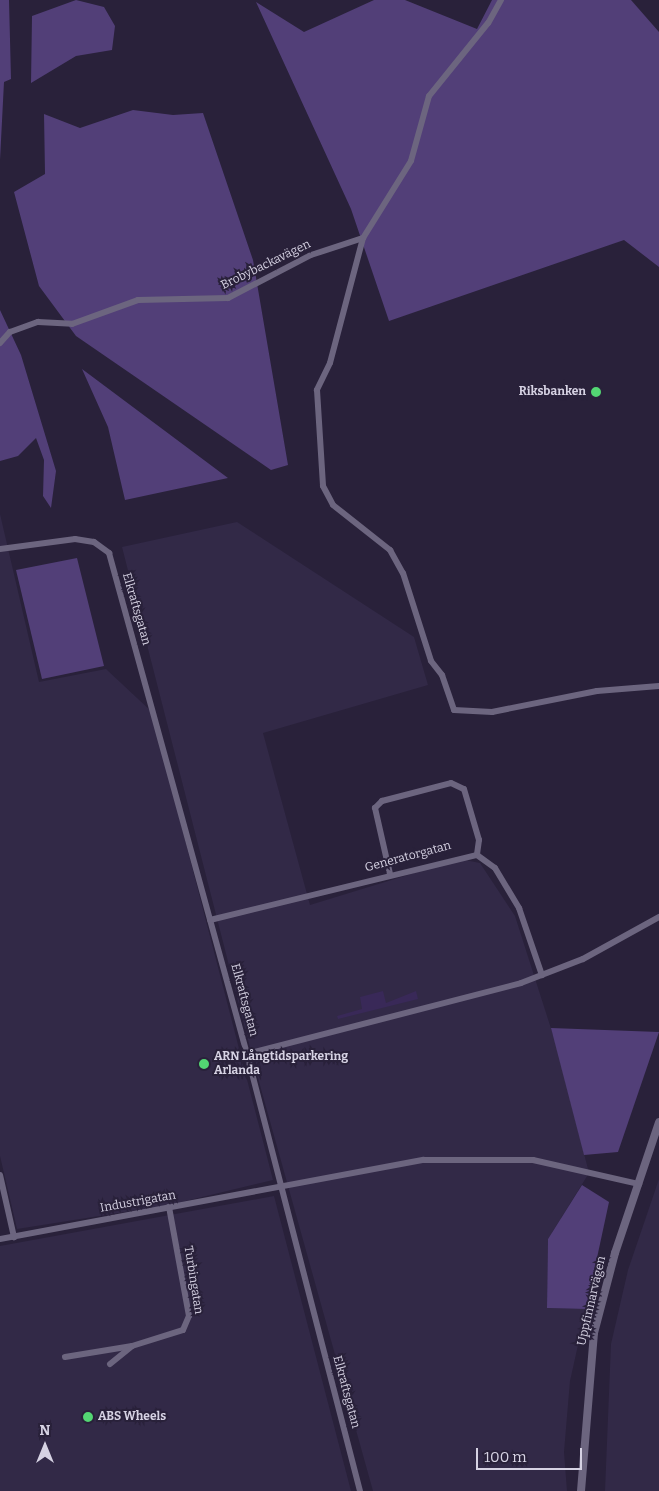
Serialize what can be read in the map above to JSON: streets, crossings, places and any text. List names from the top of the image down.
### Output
{
  "streets": {
    "street": [
      "Brobybackavägen",
      "Elkraftsgatan",
      "Generatorgatan",
      "Industrigatan",
      "Turbingatan",
      "Uppfinnarvägen"
    ]
  },
  "crossings": [
    ["Elkraftsgatan", "Generatorgatan"],
    ["Elkraftsgatan", "Industrigatan"],
    ["Industrigatan", "Turbingatan"],
    ["Industrigatan", "Uppfinnarvägen"]
  ],
  "places": ["Riksbanken", "ARN Långtidsparkering Arlanda", "ABS Wheels"],
  "scale_bar": "100 m",
  "north": "top"
}
